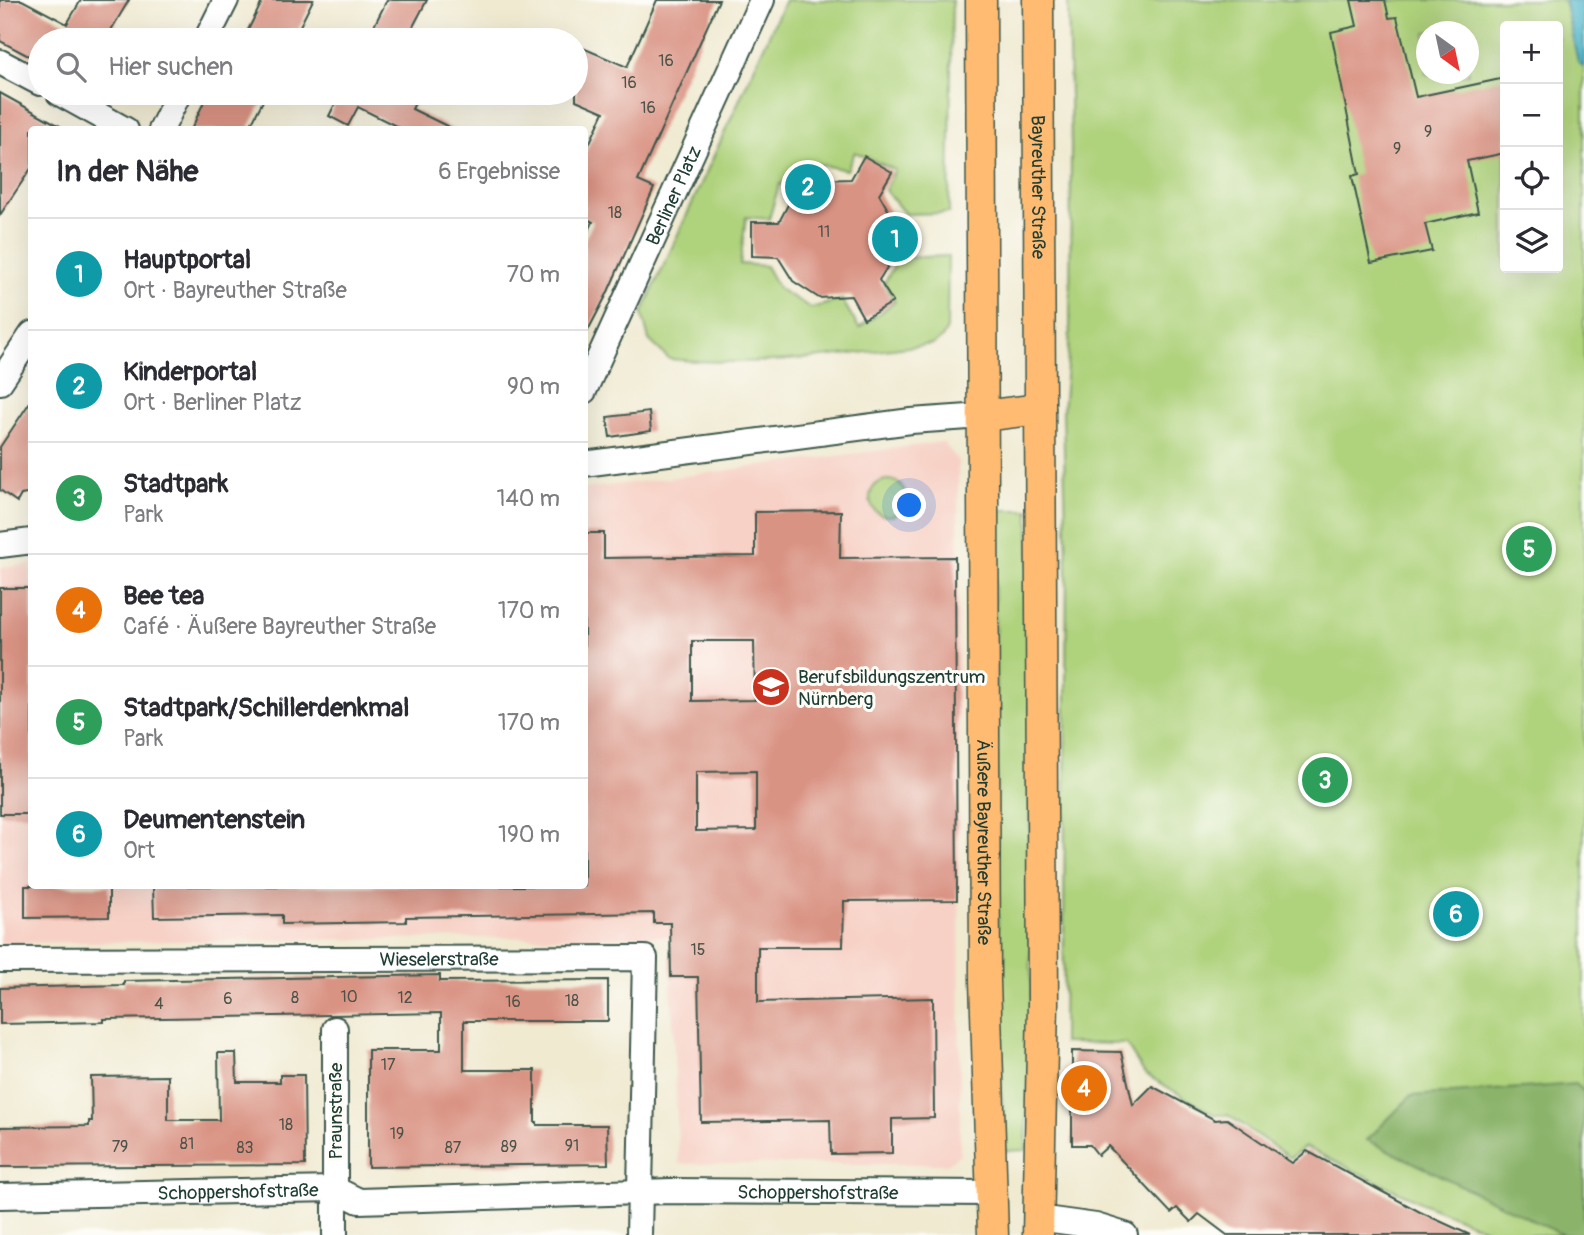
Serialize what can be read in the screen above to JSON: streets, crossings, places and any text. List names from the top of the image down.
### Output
{
  "streets": {
    "main road": ["Bayreuther Straße", "Äußere Bayreuther Straße"],
    "street": [
      "Berliner Platz",
      "Wieselerstraße",
      "Praunstraße",
      "Schoppershofstraße"
    ]
  },
  "crossings": [
    ["Äußere Bayreuther Straße", "Schoppershofstraße"],
    ["Wieselerstraße", "Schoppershofstraße"],
    ["Praunstraße", "Schoppershofstraße"]
  ],
  "places": {
    "school or university": ["Berufsbildungszentrum Nürnberg"]
  },
  "house_numbers": [
    "16",
    "16",
    "16",
    "9",
    "9",
    "18",
    "11",
    "15",
    "10",
    "8",
    "12",
    "6",
    "18",
    "16",
    "4",
    "17",
    "18",
    "19",
    "81",
    "91",
    "79",
    "89",
    "83",
    "87"
  ],
  "north": "bottom right",
  "page": {
    "map_buttons": ["+", "−"],
    "search": "Hier suchen",
    "heading": ["In der Nähe", "6 Ergebnisse"],
    "pins": [
      "2",
      "1",
      "5",
      "3",
      "6",
      "4"
    ],
    "list": [
      {
        "mark": "1",
        "name": "Hauptportal",
        "note": "Ort · Bayreuther Straße",
        "value": "70 m"
      },
      {
        "mark": "2",
        "name": "Kinderportal",
        "note": "Ort · Berliner Platz",
        "value": "90 m"
      },
      {
        "mark": "3",
        "name": "Stadtpark",
        "note": "Park",
        "value": "140 m"
      },
      {
        "mark": "4",
        "name": "Bee tea",
        "note": "Café · Äußere Bayreuther Straße",
        "value": "170 m"
      },
      {
        "mark": "5",
        "name": "Stadtpark/Schillerdenkmal",
        "note": "Park",
        "value": "170 m"
      },
      {
        "mark": "6",
        "name": "Deumentenstein",
        "note": "Ort",
        "value": "190 m"
      }
    ]
  }
}
